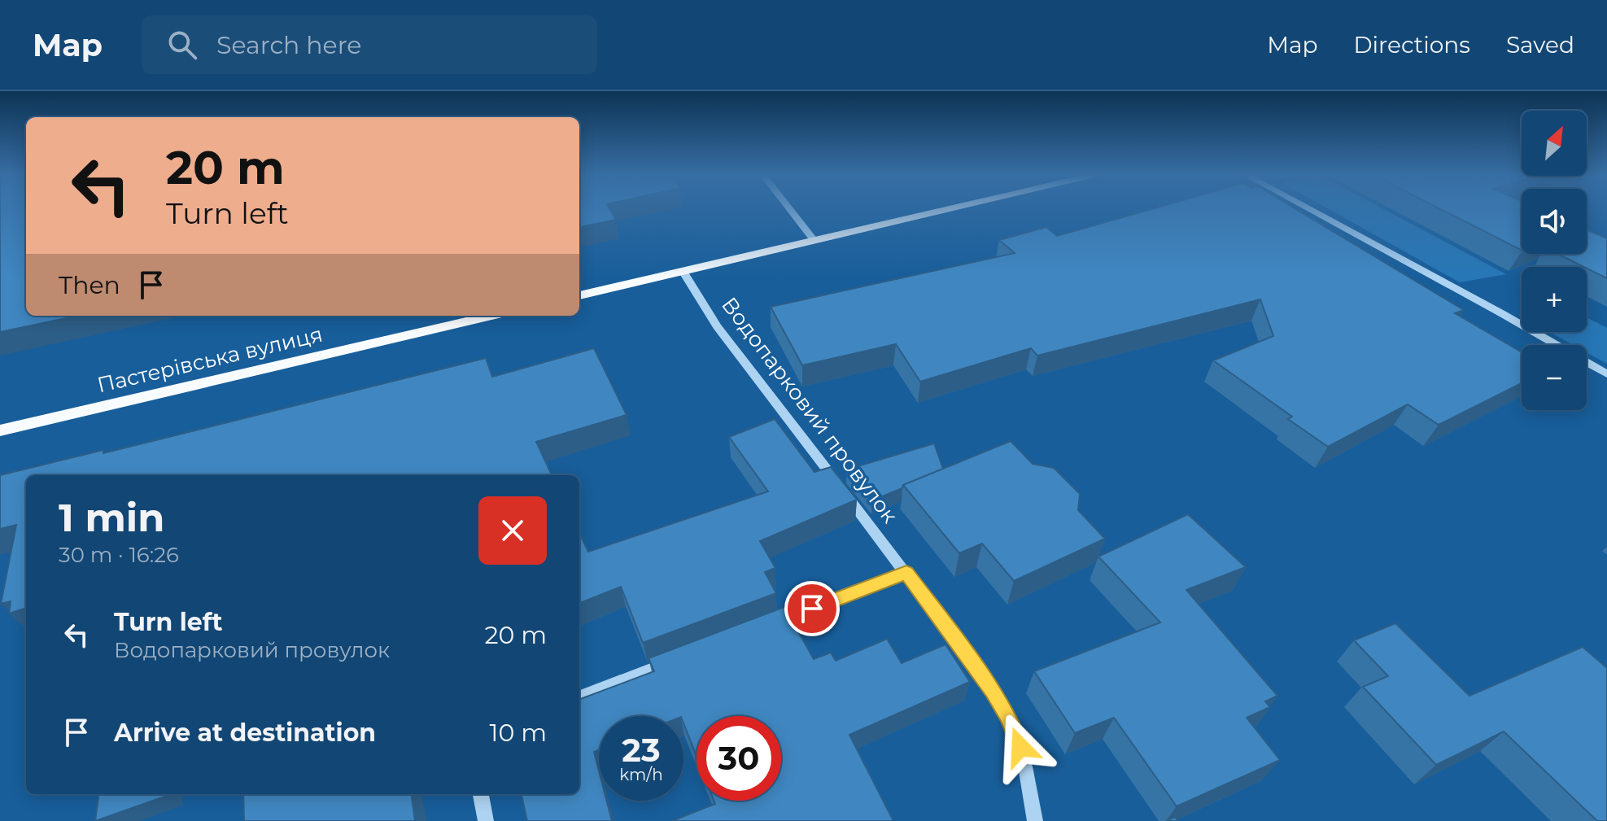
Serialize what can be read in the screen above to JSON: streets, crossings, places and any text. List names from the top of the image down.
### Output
{
  "streets": {
    "main road": ["Пастерівська вулиця"],
    "street": ["Водопарковий провулок"]
  },
  "north": "top right",
  "page": {
    "header": "Map",
    "search": "Search here",
    "nav": ["Map", "Directions", "Saved"],
    "map_buttons": ["+", "−"],
    "turn": ["20 m", "Turn left"],
    "then": "Then",
    "heading": ["1 min", "30 m · 16:26"],
    "list": [
      {
        "name": "Turn left",
        "note": "Водопарковий провулок",
        "value": "20 m"
      },
      {
        "name": "Arrive at destination",
        "value": "10 m"
      }
    ],
    "speed": "23 km/h",
    "limit": "30"
  }
}
